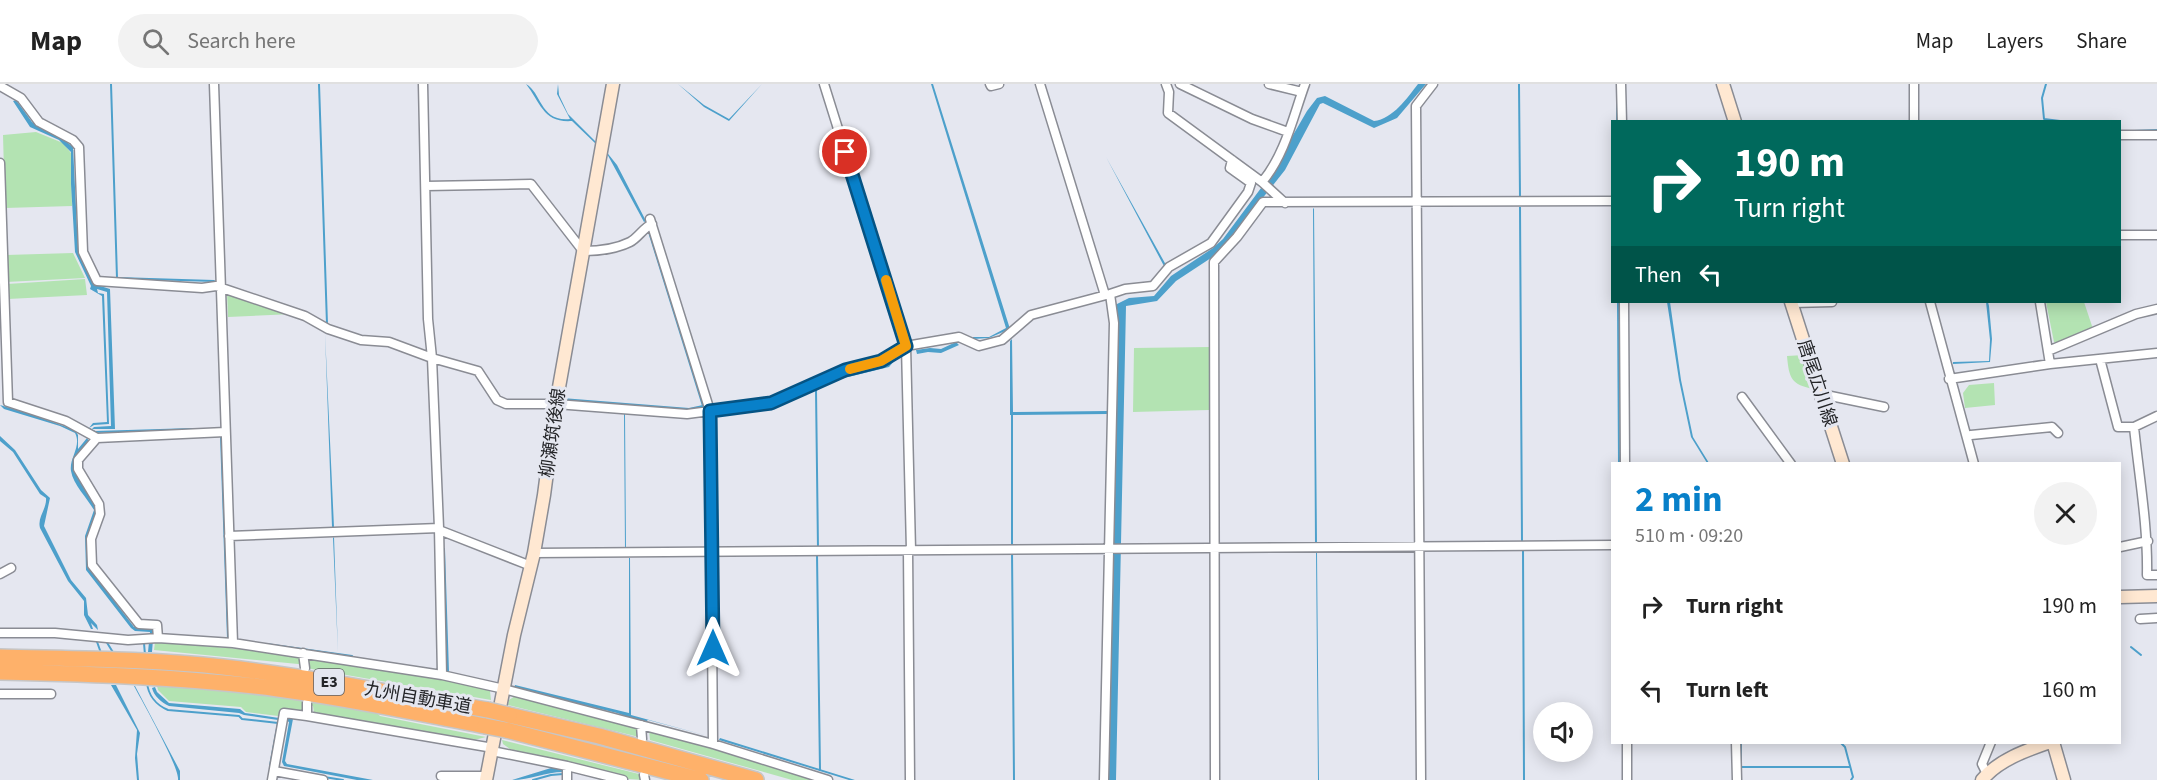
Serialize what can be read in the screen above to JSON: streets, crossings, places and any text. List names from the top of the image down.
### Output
{
  "streets": {
    "highway": ["E3", "九州自動車道"],
    "main road": ["唐尾広川線", "柳瀬筑後線"]
  },
  "page": {
    "header": "Map",
    "search": "Search here",
    "nav": ["Map", "Layers", "Share"],
    "turn": ["190 m", "Turn right"],
    "then": "Then",
    "heading": ["2 min", "510 m · 09:20"],
    "list": [
      {
        "name": "Turn right",
        "value": "190 m"
      },
      {
        "name": "Turn left",
        "value": "160 m"
      }
    ]
  }
}
